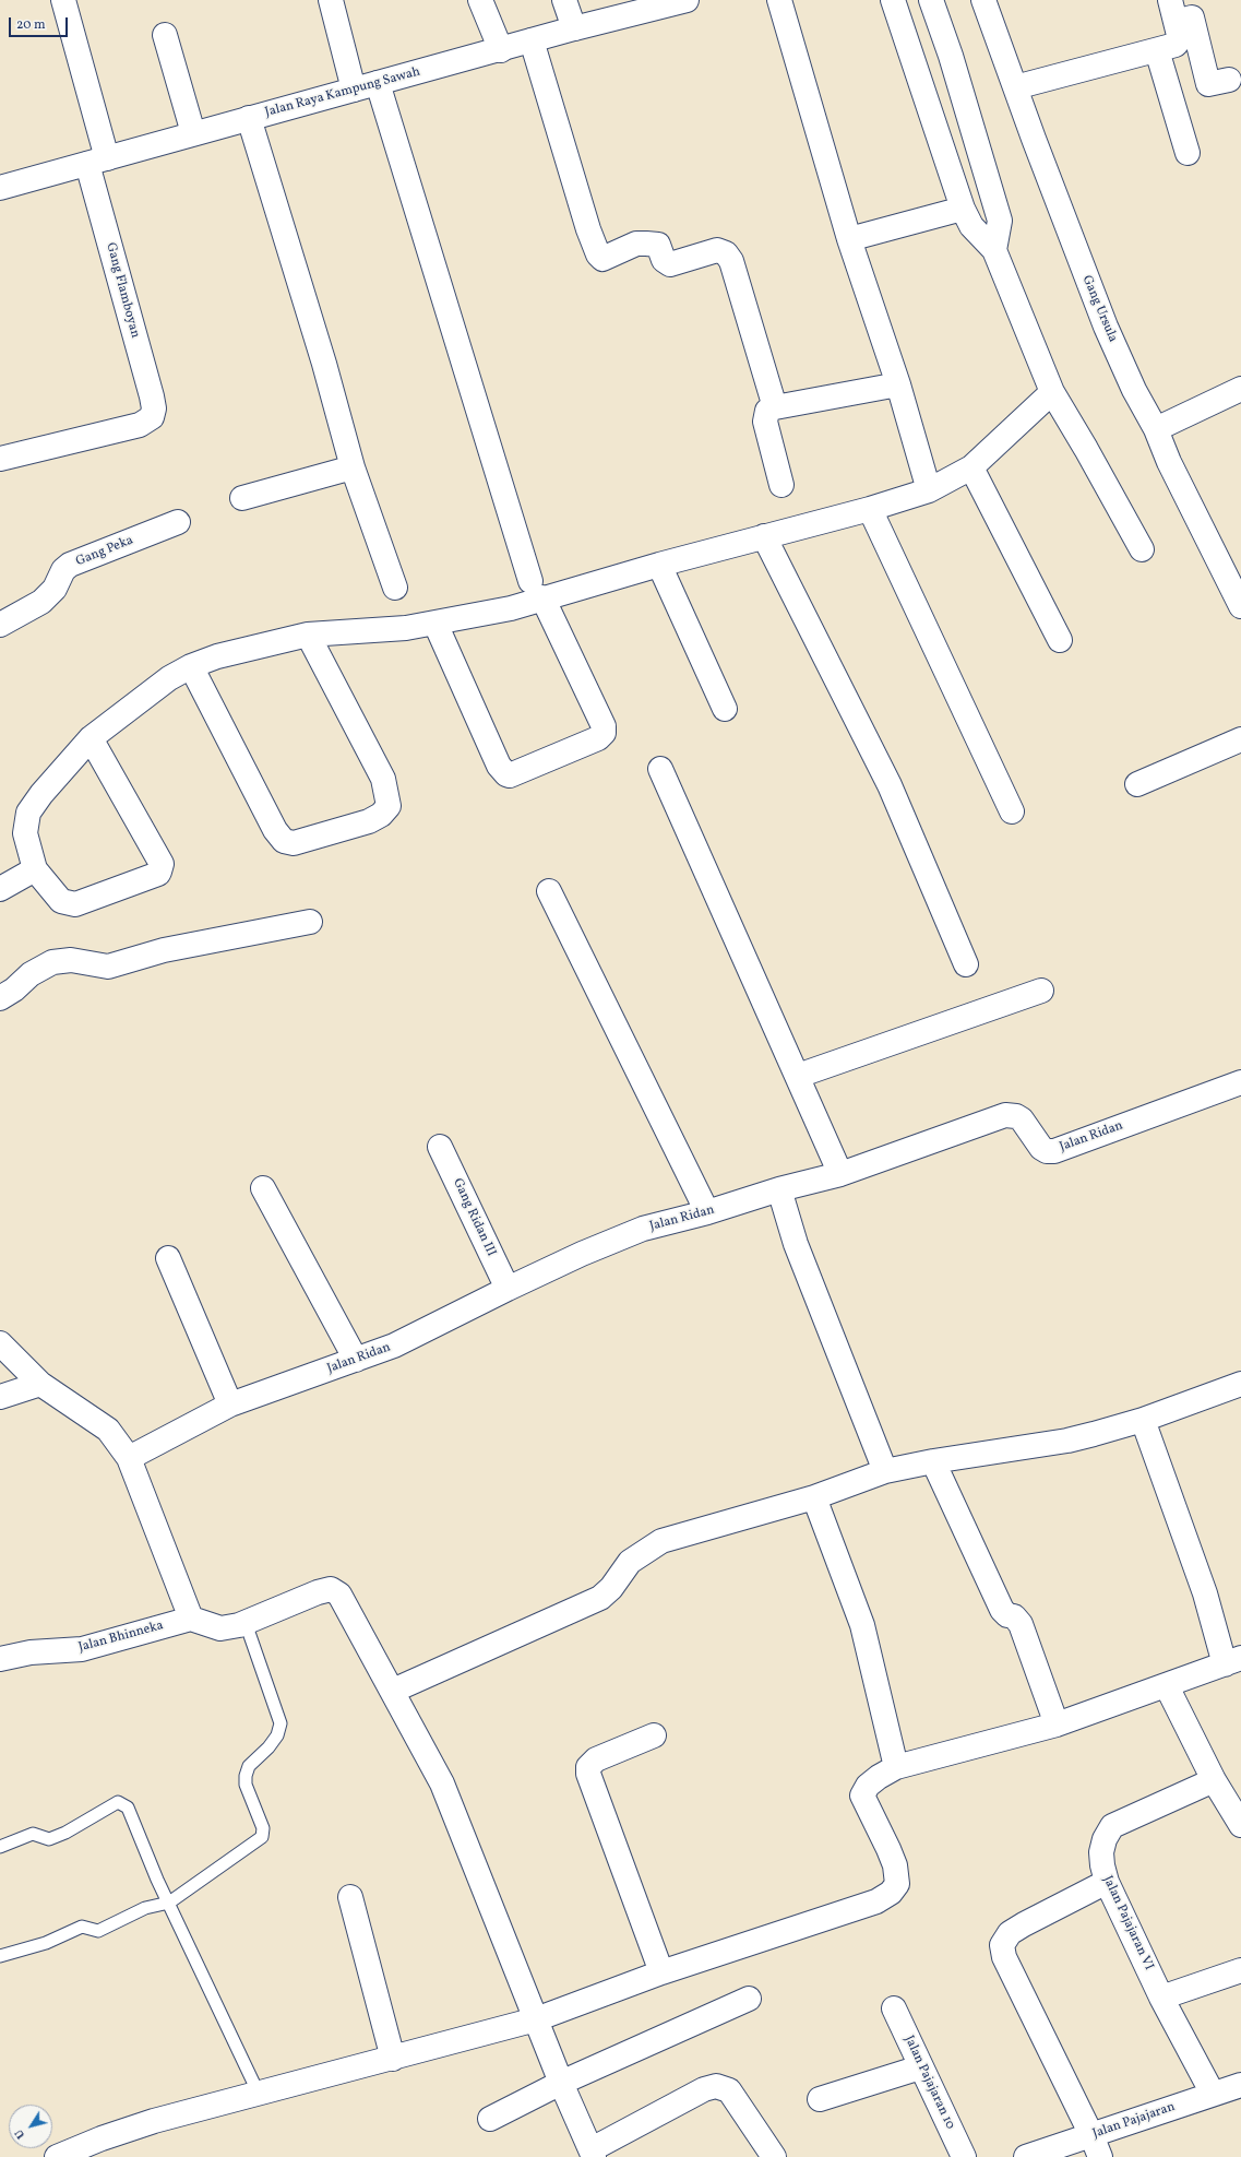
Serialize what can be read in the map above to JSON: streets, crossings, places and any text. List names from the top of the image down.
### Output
{
  "streets": {
    "street": [
      "Jalan Raya Kampung Sawah",
      "Gang Flamboyan",
      "Gang Ursula",
      "Gang Peka",
      "Jalan Ridan",
      "Gang Ridan III",
      "Jalan Bhinneka",
      "Jalan Pajajaran VI",
      "Jalan Pajajaran 10",
      "Jalan Pajajaran"
    ]
  },
  "crossings": [
    ["Jalan Raya Kampung Sawah", "Gang Flamboyan"],
    ["Jalan Ridan", "Gang Ridan III"],
    ["Jalan Pajajaran VI", "Jalan Pajajaran"]
  ],
  "scale_bar": "20 m",
  "north": "bottom left"
}
